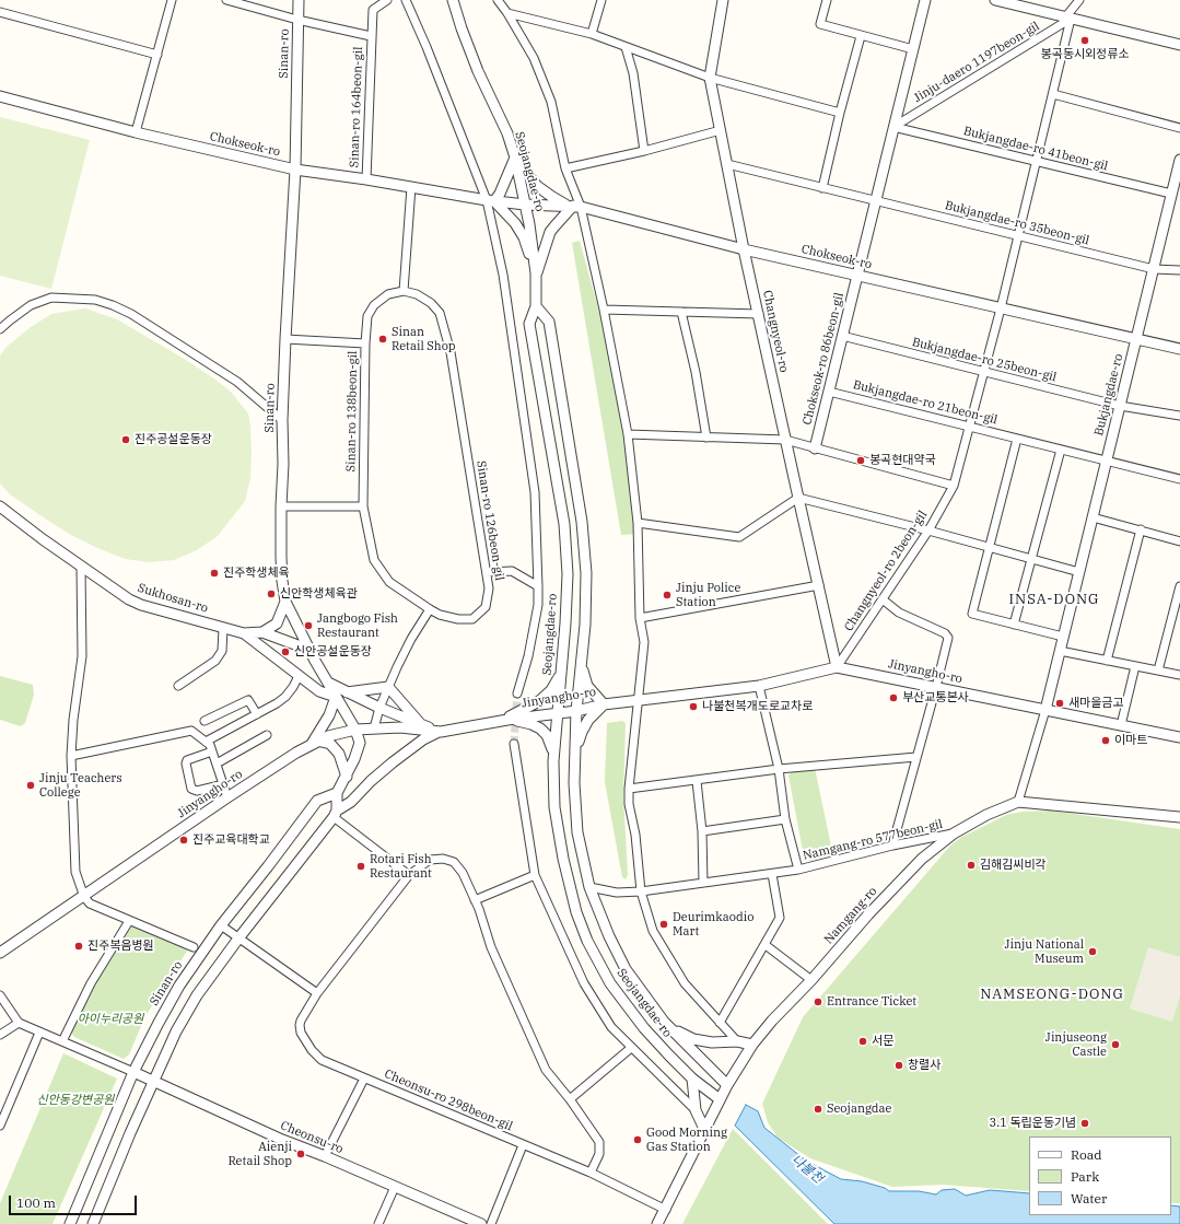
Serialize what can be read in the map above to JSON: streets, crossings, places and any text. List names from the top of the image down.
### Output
{
  "streets": {
    "street": [
      "Sinan-ro",
      "Jinju-daero 1197beon-gil",
      "Sinan-ro 164beon-gil",
      "Chokseok-ro",
      "Bukjangdae-ro 41beon-gil",
      "Seojangdae-ro",
      "Bukjangdae-ro 35beon-gil",
      "Changnyeol-ro",
      "Chokseok-ro 86beon-gil",
      "Bukjangdae-ro 25beon-gil",
      "Bukjangdae-ro",
      "Bukjangdae-ro 21beon-gil",
      "Sinan-ro 138beon-gil",
      "Sinan-ro 126beon-gil",
      "Changnyeol-ro 2beon-gil",
      "Sukhosan-ro",
      "Jinyangho-ro",
      "Namgang-ro 577beon-gil",
      "Namgang-ro",
      "Cheonsu-ro 298beon-gil",
      "Cheonsu-ro"
    ]
  },
  "crossings": [
    ["Sinan-ro", "Sinan-ro 164beon-gil"],
    ["Sinan-ro", "Chokseok-ro"],
    ["Sinan-ro", "Sinan-ro 138beon-gil"],
    ["Sinan-ro", "Sukhosan-ro"],
    ["Sinan-ro", "Jinyangho-ro"],
    ["Sinan-ro", "Cheonsu-ro"],
    ["Jinju-daero 1197beon-gil", "Bukjangdae-ro 41beon-gil"],
    ["Jinju-daero 1197beon-gil", "Chokseok-ro 86beon-gil"],
    ["Jinju-daero 1197beon-gil", "Changnyeol-ro 2beon-gil"],
    ["Sinan-ro 164beon-gil", "Chokseok-ro"],
    ["Chokseok-ro", "Seojangdae-ro"],
    ["Chokseok-ro", "Changnyeol-ro"],
    ["Chokseok-ro", "Chokseok-ro 86beon-gil"],
    ["Chokseok-ro", "Bukjangdae-ro"],
    ["Chokseok-ro", "Changnyeol-ro 2beon-gil"],
    ["Chokseok-ro", "Jinyangho-ro"],
    ["Bukjangdae-ro 41beon-gil", "Chokseok-ro 86beon-gil"],
    ["Bukjangdae-ro 41beon-gil", "Bukjangdae-ro"],
    ["Bukjangdae-ro 41beon-gil", "Changnyeol-ro 2beon-gil"],
    ["Seojangdae-ro", "Jinyangho-ro"],
    ["Seojangdae-ro", "Namgang-ro 577beon-gil"],
    ["Seojangdae-ro", "Namgang-ro"],
    ["Bukjangdae-ro 35beon-gil", "Changnyeol-ro"],
    ["Bukjangdae-ro 35beon-gil", "Chokseok-ro 86beon-gil"],
    ["Bukjangdae-ro 35beon-gil", "Bukjangdae-ro"],
    ["Bukjangdae-ro 35beon-gil", "Changnyeol-ro 2beon-gil"],
    ["Changnyeol-ro", "Changnyeol-ro 2beon-gil"],
    ["Changnyeol-ro", "Jinyangho-ro"],
    ["Chokseok-ro 86beon-gil", "Bukjangdae-ro 25beon-gil"],
    ["Chokseok-ro 86beon-gil", "Bukjangdae-ro 21beon-gil"],
    ["Bukjangdae-ro 25beon-gil", "Bukjangdae-ro"],
    ["Bukjangdae-ro 25beon-gil", "Changnyeol-ro 2beon-gil"],
    ["Bukjangdae-ro", "Bukjangdae-ro 21beon-gil"],
    ["Bukjangdae-ro", "Jinyangho-ro"],
    ["Bukjangdae-ro 21beon-gil", "Changnyeol-ro 2beon-gil"],
    ["Sinan-ro 138beon-gil", "Sinan-ro 126beon-gil"],
    ["Changnyeol-ro 2beon-gil", "Jinyangho-ro"],
    ["Namgang-ro 577beon-gil", "Namgang-ro"],
    ["Namgang-ro", "Cheonsu-ro 298beon-gil"]
  ],
  "districts": ["INSA-DONG", "NAMSEONG-DONG"],
  "water": ["나불천"],
  "parks": ["아이누리공원", "신안동강변공원"],
  "places": [
    "봉곡동시외정류소",
    "Sinan Retail Shop",
    "진주공설운동장",
    "봉곡현대약국",
    "진주학생체육",
    "신안학생체육관",
    "Jinju Police Station",
    "Jangbogo Fish Restaurant",
    "신안공설운동장",
    "부산교통본사",
    "새마을금고",
    "나불천복개도로교차로",
    "이마트",
    "Jinju Teachers College",
    "진주교육대학교",
    "김해김씨비각",
    "Rotari Fish Restaurant",
    "Deurimkaodio Mart",
    "진주복음병원",
    "Jinju National Museum",
    "Entrance Ticket",
    "서문",
    "Jinjuseong Castle",
    "창렬사",
    "Seojangdae",
    "3.1 독립운동기념",
    "Good Morning Gas Station",
    "Aienji Retail Shop"
  ],
  "legend": ["Road", "Park", "Water"],
  "scale_bar": "100 m"
}
